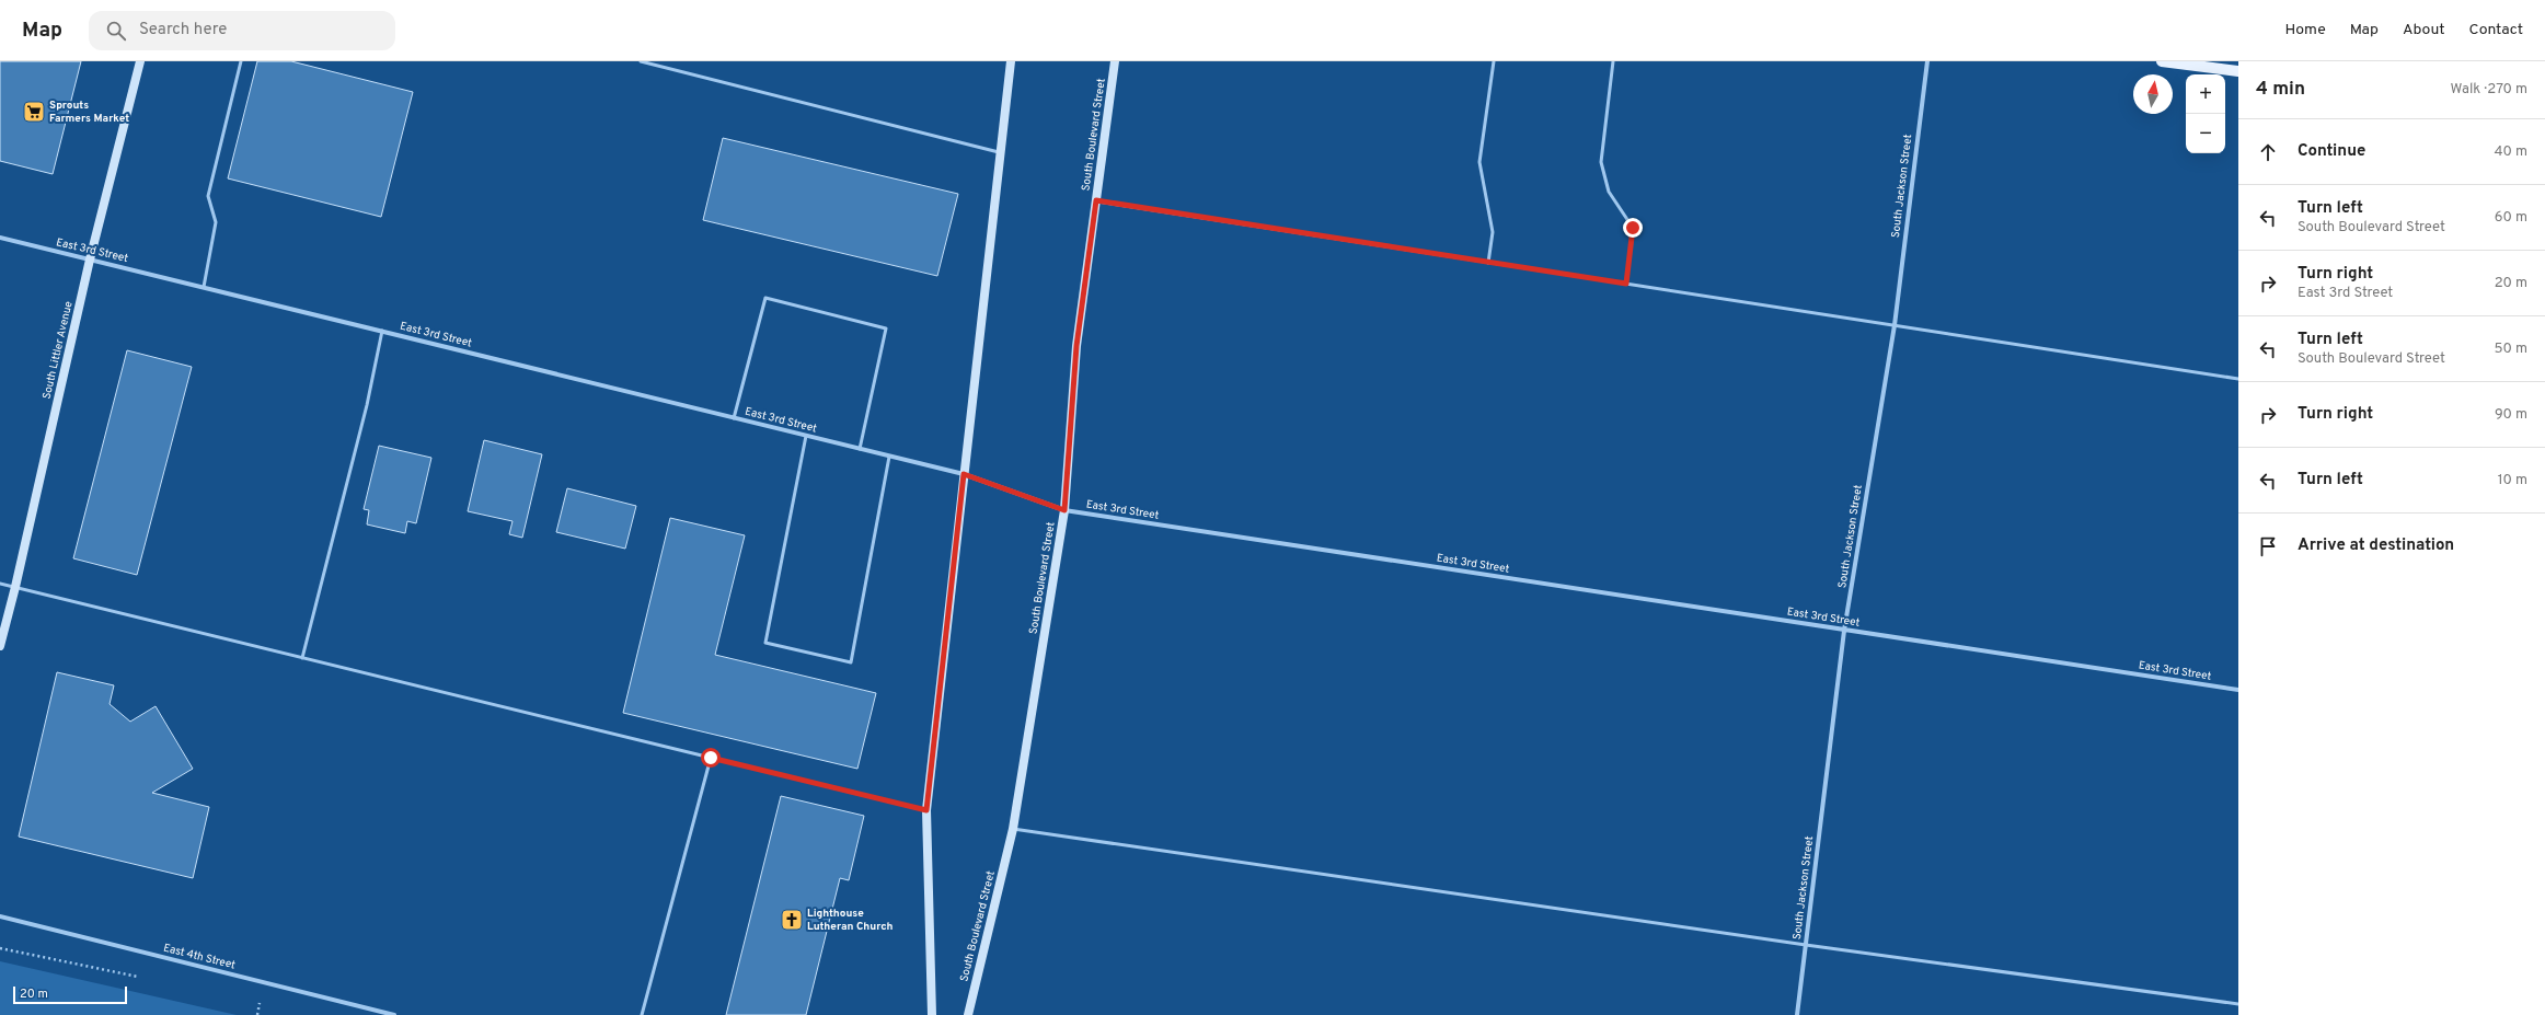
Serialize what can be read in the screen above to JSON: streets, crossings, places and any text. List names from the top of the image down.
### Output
{
  "streets": {
    "main road": ["South Boulevard Street", "South Littler Avenue"],
    "street": ["South Jackson Street", "East 3rd Street", "East 4th Street"]
  },
  "crossings": [
    ["South Boulevard Street", "East 3rd Street"],
    ["South Jackson Street", "East 3rd Street"],
    ["East 3rd Street", "South Littler Avenue"]
  ],
  "places": {
    "supermarket": ["Sprouts Farmers Market"],
    "church": ["Lighthouse Lutheran Church"]
  },
  "scale_bar": "20 m",
  "north": "top",
  "page": {
    "header": "Map",
    "search": "Search here",
    "nav": [
      "Home",
      "Map",
      "About",
      "Contact"
    ],
    "heading": ["4 min", "Walk · 270 m"],
    "map_buttons": ["+", "−"],
    "list": [
      ["Continue", "40 m"],
      ["Turn left", "South Boulevard Street", "60 m"],
      ["Turn right", "East 3rd Street", "20 m"],
      ["Turn left", "South Boulevard Street", "50 m"],
      ["Turn right", "90 m"],
      ["Turn left", "10 m"],
      "Arrive at destination"
    ],
    "scale": "20 m"
  }
}
